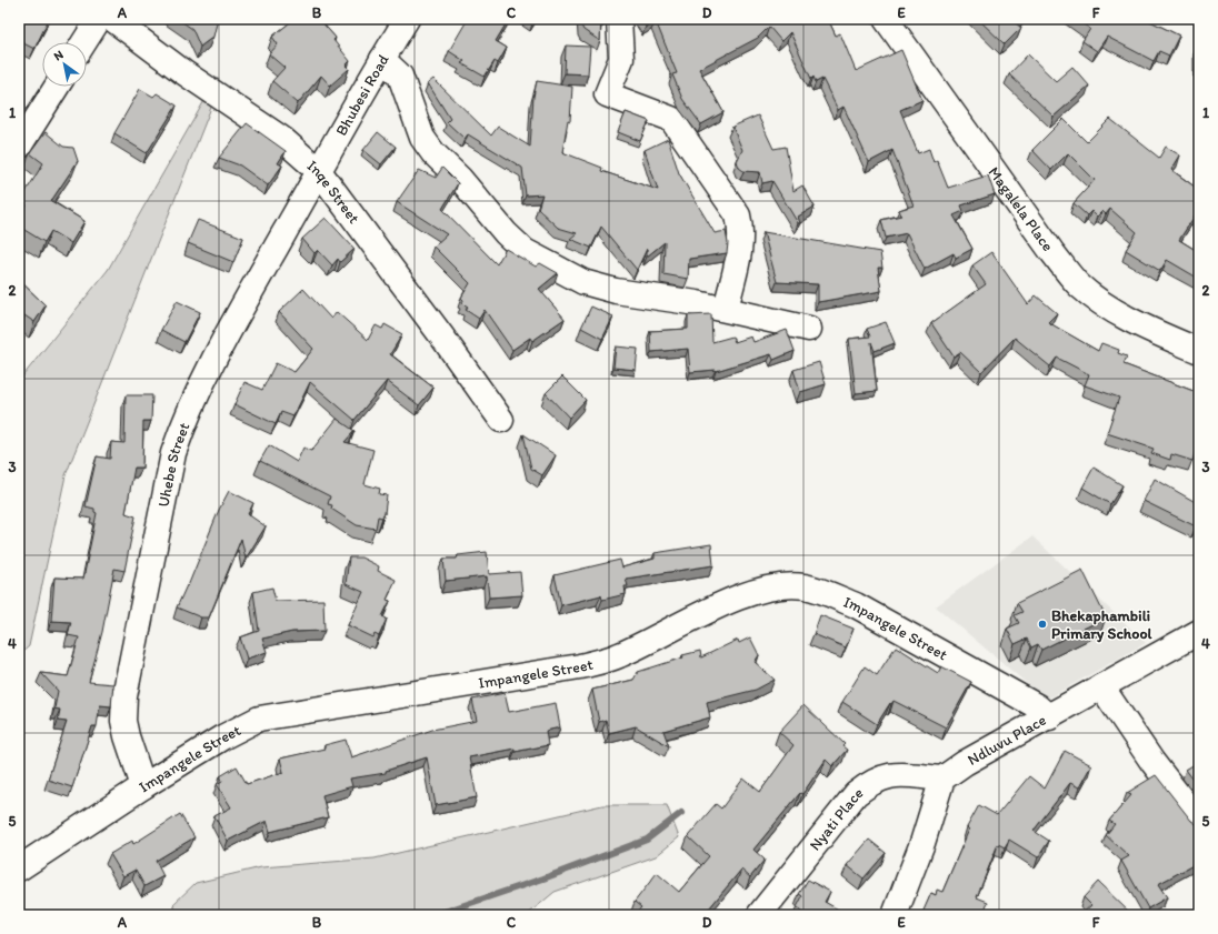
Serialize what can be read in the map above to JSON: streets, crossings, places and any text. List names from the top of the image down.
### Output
{
  "streets": {
    "street": [
      "Bhubesi Road",
      "Inqe Street",
      "Magalela Place",
      "Uhebe Street",
      "Impangele Street",
      "Ndluvu Place",
      "Nyati Place"
    ]
  },
  "crossings": [
    ["Bhubesi Road", "Inqe Street"],
    ["Bhubesi Road", "Uhebe Street"],
    ["Inqe Street", "Uhebe Street"],
    ["Uhebe Street", "Impangele Street"],
    ["Impangele Street", "Ndluvu Place"],
    ["Ndluvu Place", "Nyati Place"]
  ],
  "places": ["Bhekaphambili Primary School"],
  "north": "top left",
  "grid": {
    "columns": [
      "A",
      "B",
      "C",
      "D",
      "E",
      "F"
    ],
    "rows": [
      "1",
      "2",
      "3",
      "4",
      "5"
    ]
  }
}
